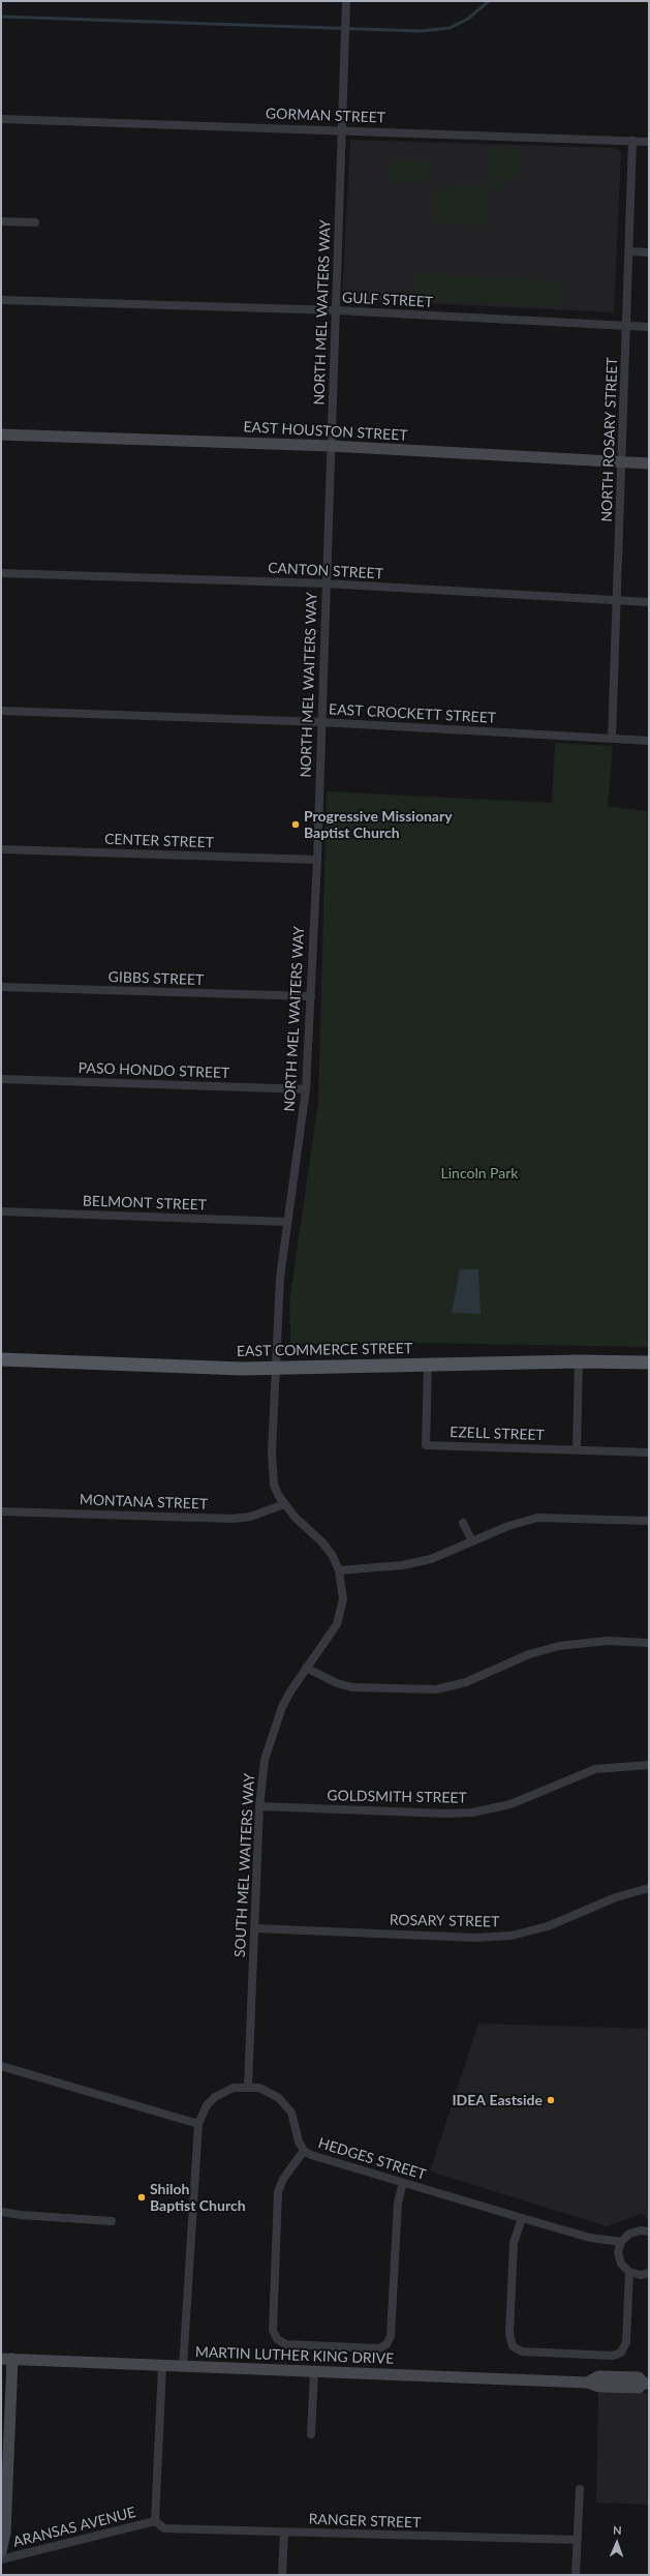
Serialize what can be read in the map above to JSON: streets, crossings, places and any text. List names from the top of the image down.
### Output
{
  "streets": {
    "main road": ["EAST HOUSTON STREET", "EAST COMMERCE STREET", "MARTIN LUTHER KING DRIVE"],
    "street": [
      "GORMAN STREET",
      "GULF STREET",
      "NORTH MEL WAITERS WAY",
      "NORTH ROSARY STREET",
      "CANTON STREET",
      "EAST CROCKETT STREET",
      "CENTER STREET",
      "GIBBS STREET",
      "PASO HONDO STREET",
      "BELMONT STREET",
      "EZELL STREET",
      "MONTANA STREET",
      "GOLDSMITH STREET",
      "SOUTH MEL WAITERS WAY",
      "ROSARY STREET",
      "HEDGES STREET",
      "RANGER STREET",
      "ARANSAS AVENUE"
    ]
  },
  "crossings": [
    ["GORMAN STREET", "NORTH MEL WAITERS WAY"],
    ["GORMAN STREET", "NORTH ROSARY STREET"],
    ["GULF STREET", "NORTH MEL WAITERS WAY"],
    ["GULF STREET", "NORTH ROSARY STREET"],
    ["NORTH MEL WAITERS WAY", "EAST HOUSTON STREET"],
    ["NORTH MEL WAITERS WAY", "CANTON STREET"],
    ["NORTH MEL WAITERS WAY", "EAST CROCKETT STREET"],
    ["NORTH MEL WAITERS WAY", "CENTER STREET"],
    ["NORTH MEL WAITERS WAY", "GIBBS STREET"],
    ["NORTH MEL WAITERS WAY", "PASO HONDO STREET"],
    ["NORTH MEL WAITERS WAY", "BELMONT STREET"],
    ["NORTH MEL WAITERS WAY", "EAST COMMERCE STREET"],
    ["NORTH MEL WAITERS WAY", "SOUTH MEL WAITERS WAY"],
    ["EAST HOUSTON STREET", "NORTH ROSARY STREET"],
    ["NORTH ROSARY STREET", "CANTON STREET"],
    ["NORTH ROSARY STREET", "EAST CROCKETT STREET"],
    ["EAST COMMERCE STREET", "EZELL STREET"],
    ["EAST COMMERCE STREET", "SOUTH MEL WAITERS WAY"],
    ["MONTANA STREET", "SOUTH MEL WAITERS WAY"],
    ["GOLDSMITH STREET", "SOUTH MEL WAITERS WAY"],
    ["SOUTH MEL WAITERS WAY", "ROSARY STREET"],
    ["SOUTH MEL WAITERS WAY", "HEDGES STREET"],
    ["RANGER STREET", "ARANSAS AVENUE"]
  ],
  "parks": ["Lincoln Park"],
  "places": ["Progressive Missionary Baptist Church", "IDEA Eastside", "Shiloh Baptist Church"],
  "north": "top"
}
